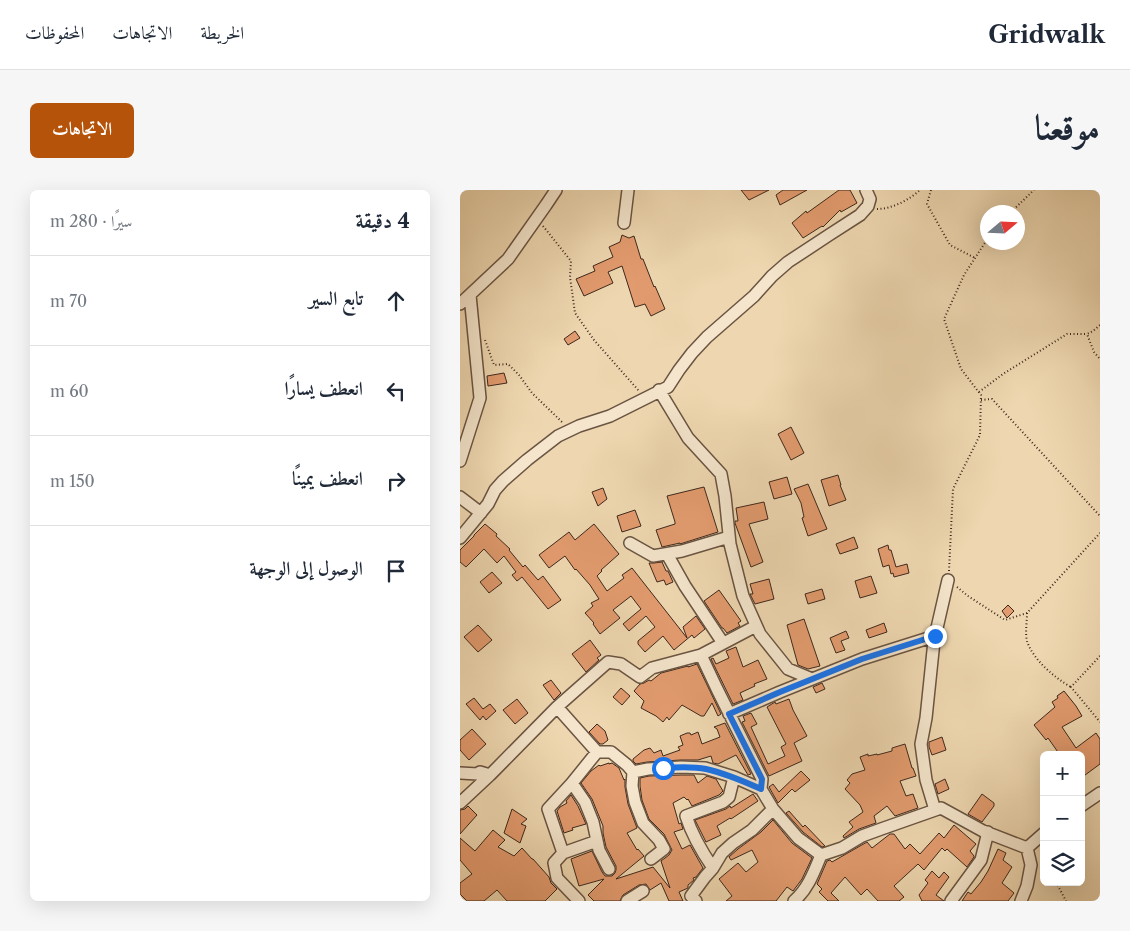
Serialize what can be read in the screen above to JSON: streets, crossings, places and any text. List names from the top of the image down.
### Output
{
  "north": "right",
  "page": {
    "header": "Gridwalk",
    "nav": ["الخريطة", "الاتجاهات", "المحفوظات"],
    "title": "موقعنا",
    "buttons": "الاتجاهات",
    "heading": ["4 دقيقة", "سيرًا · 280 m"],
    "list": [
      ["تابع السير", "70 m"],
      ["انعطف يسارًا", "60 m"],
      ["انعطف يمينًا", "150 m"],
      "الوصول إلى الوجهة"
    ],
    "map_buttons": ["+", "−"]
  }
}
